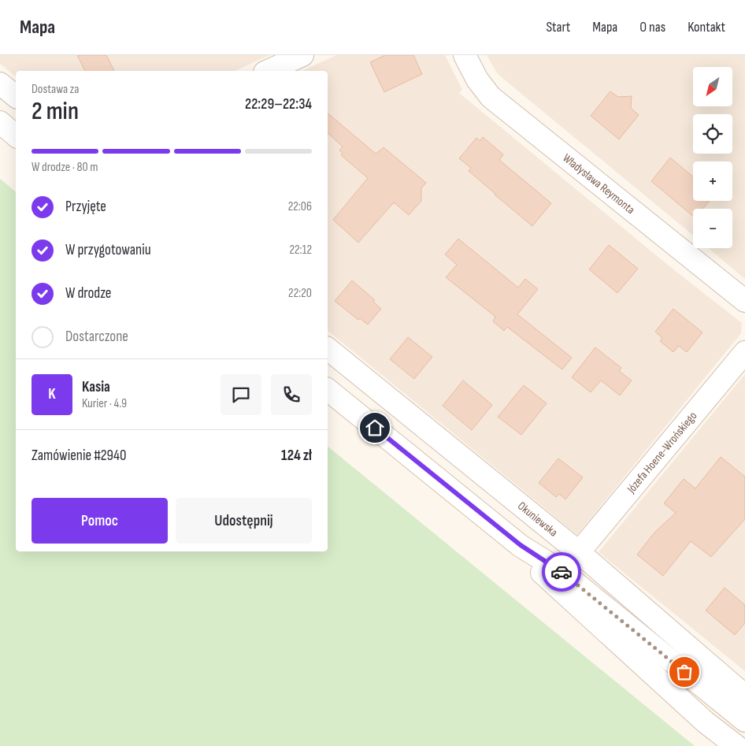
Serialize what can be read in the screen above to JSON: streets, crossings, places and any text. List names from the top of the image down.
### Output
{
  "streets": {
    "street": ["Władysława Reymonta", "Józefa Hoene-Wrońskiego", "Okuniewska"]
  },
  "crossings": [
    ["Józefa Hoene-Wrońskiego", "Okuniewska"]
  ],
  "north": "bottom left",
  "page": {
    "header": "Mapa",
    "nav": [
      "Start",
      "Mapa",
      "O nas",
      "Kontakt"
    ],
    "map_buttons": ["+", "−"],
    "heading": ["2 min", "Dostawa za", "22:29–22:34"],
    "panel": [
      "Kasia",
      "Kurier · 4.9",
      "Zamówienie #2940",
      "124 zł"
    ],
    "bar": "W drodze · 80 m",
    "list": [
      ["Przyjęte", "22:06"],
      ["W przygotowaniu", "22:12"],
      ["W drodze", "22:20"],
      "Dostarczone"
    ],
    "round": "K",
    "buttons": ["Pomoc", "Udostępnij"]
  }
}
